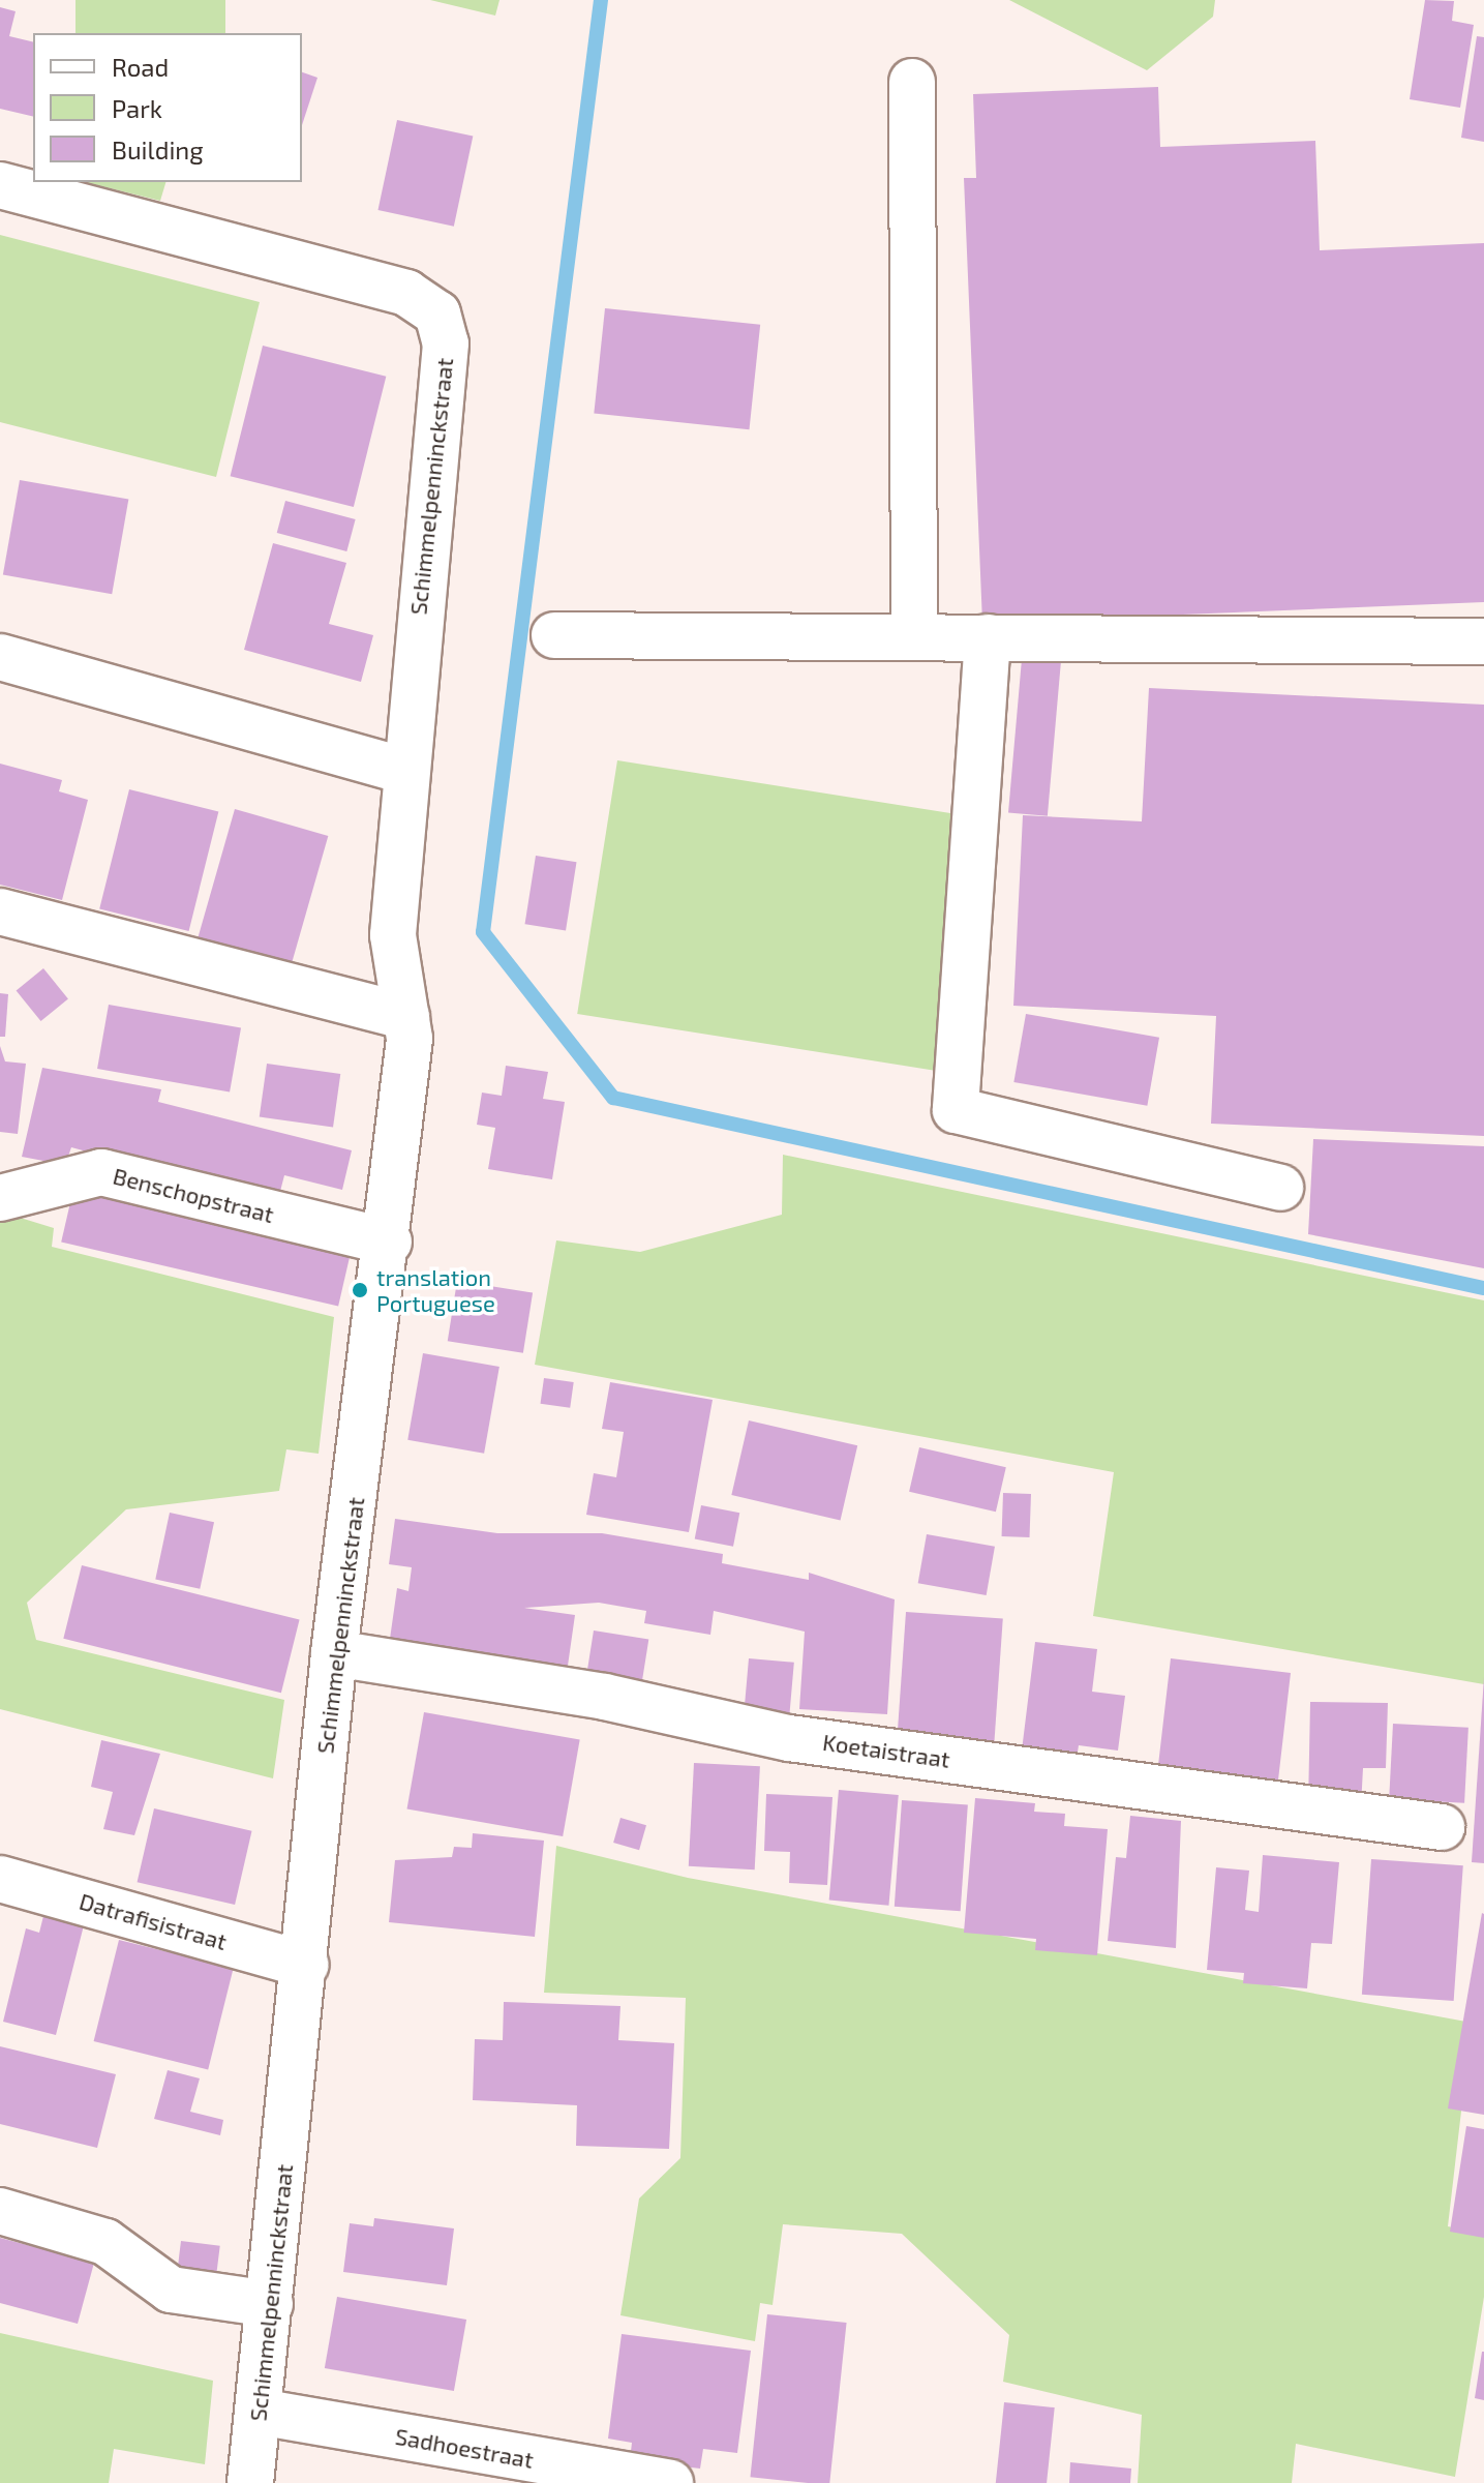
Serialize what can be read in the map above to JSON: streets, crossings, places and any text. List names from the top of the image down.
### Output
{
  "streets": {
    "street": [
      "Schimmelpenninckstraat",
      "Benschopstraat",
      "Koetaistraat",
      "Datrafisistraat",
      "Sadhoestraat"
    ]
  },
  "crossings": [
    ["Schimmelpenninckstraat", "Benschopstraat"],
    ["Schimmelpenninckstraat", "Koetaistraat"],
    ["Schimmelpenninckstraat", "Datrafisistraat"],
    ["Schimmelpenninckstraat", "Sadhoestraat"]
  ],
  "places": ["translation Portuguese"],
  "legend": ["Road", "Park", "Building"]
}
